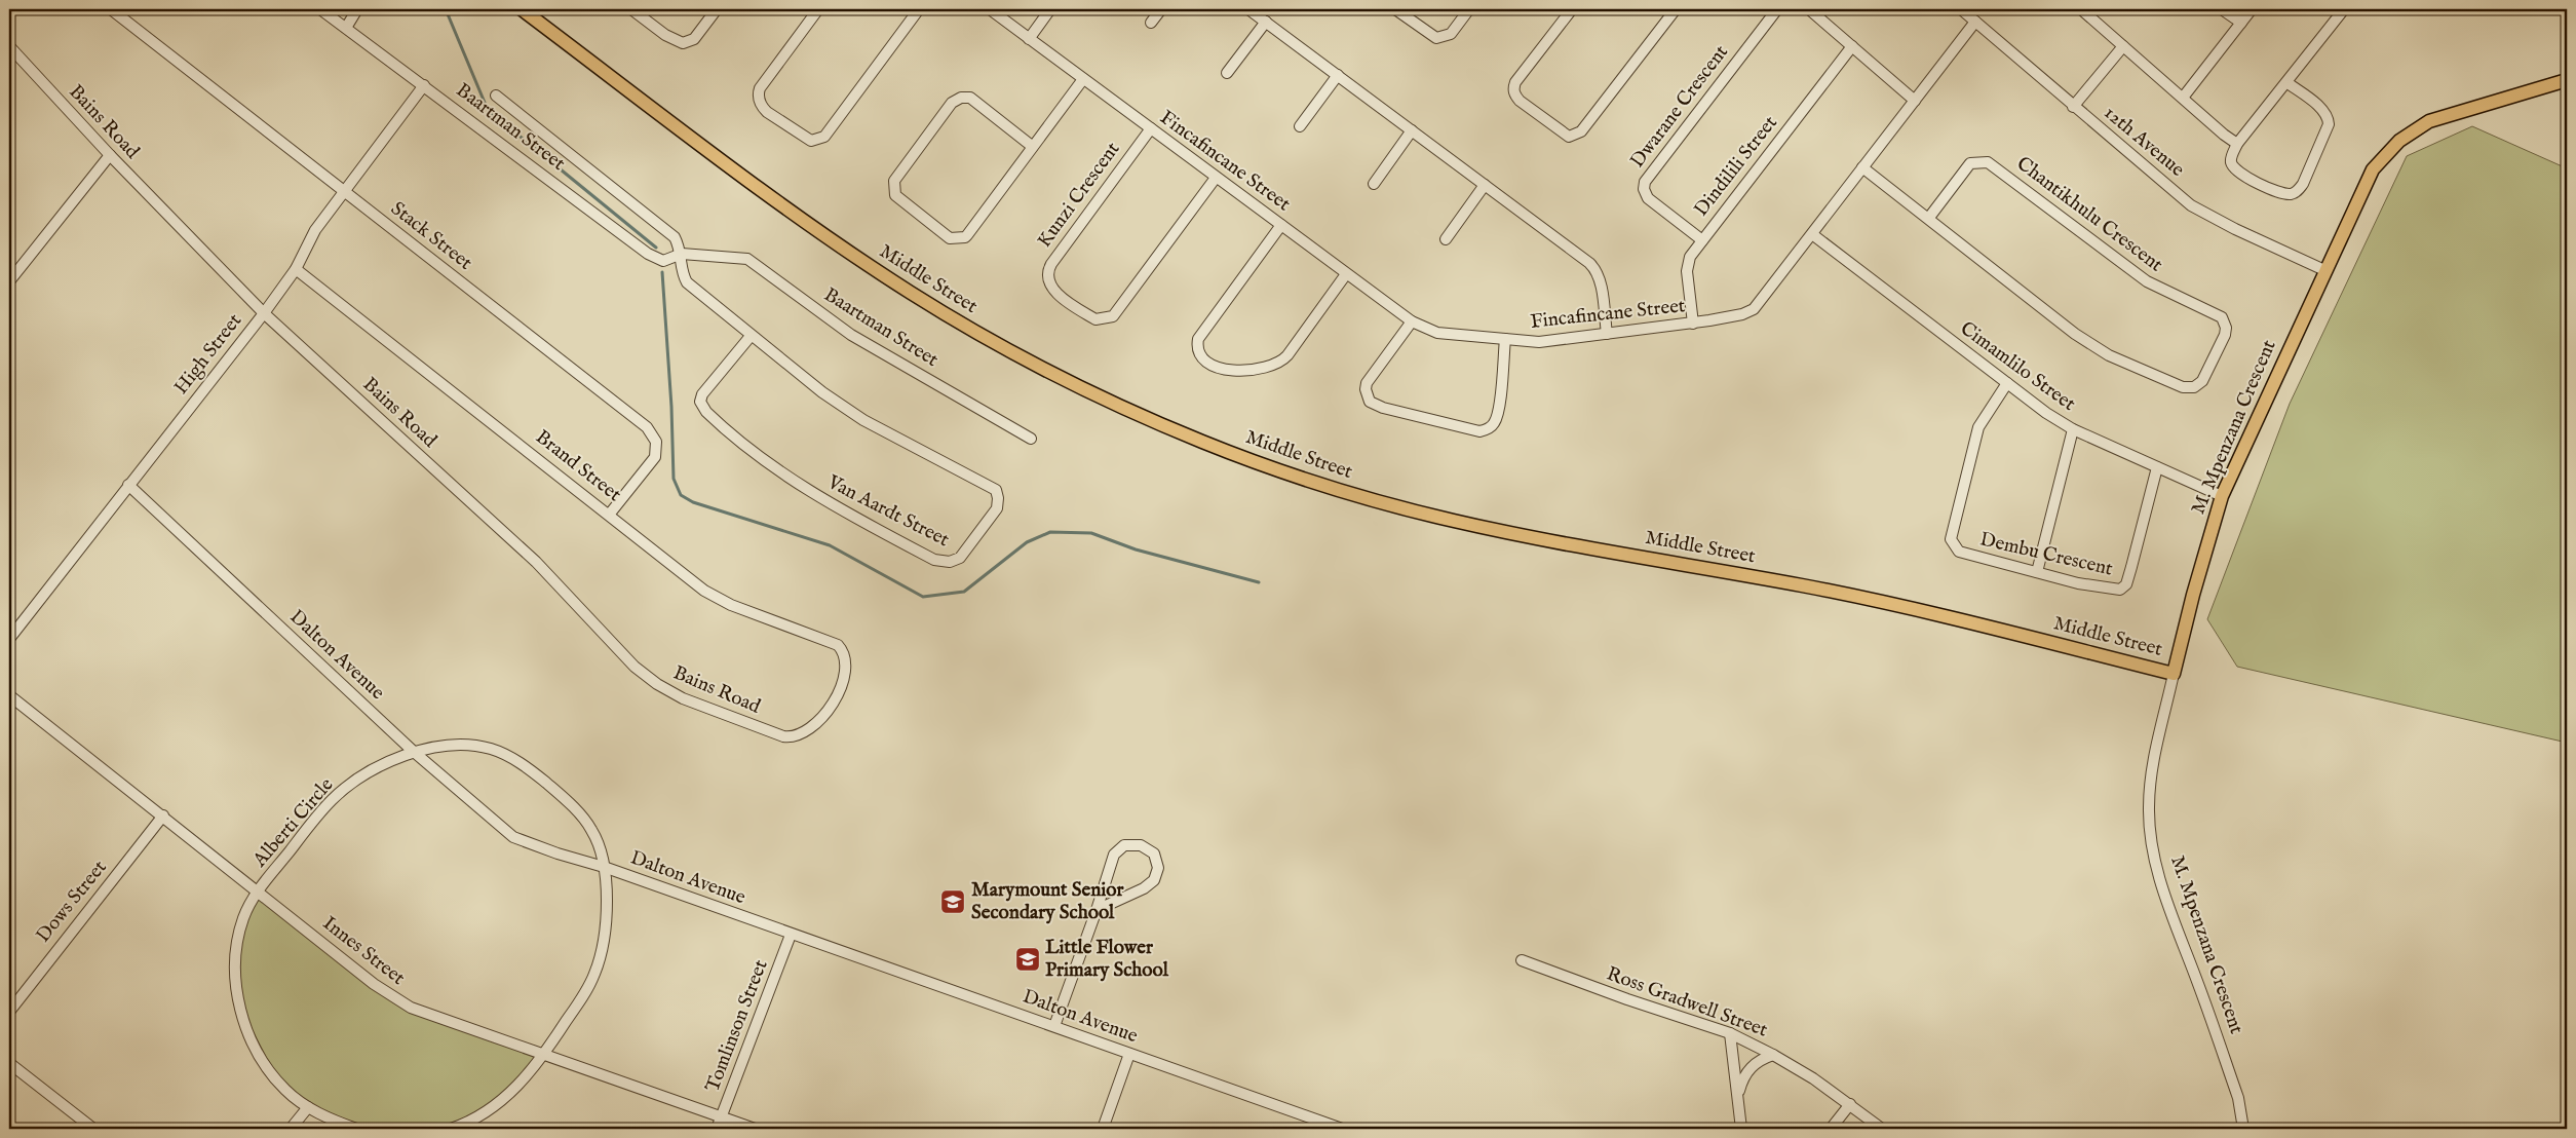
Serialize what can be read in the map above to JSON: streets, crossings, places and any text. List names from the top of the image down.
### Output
{
  "streets": {
    "main road": ["Middle Street", "M. Mpenzana Crescent"],
    "street": [
      "Dwarane Crescent",
      "Bains Road",
      "Baartman Street",
      "12th Avenue",
      "Fincafincane Street",
      "Dindilili Street",
      "Kunzi Crescent",
      "Chantikhulu Crescent",
      "Stack Street",
      "High Street",
      "Cimamlilo Street",
      "Brand Street",
      "Van Aardt Street",
      "Dembu Crescent",
      "Dalton Avenue",
      "Alberti Circle",
      "Dows Street",
      "Innes Street",
      "Ross Gradwell Street",
      "Tomlinson Street"
    ]
  },
  "crossings": [
    ["Dwarane Crescent", "Dindilili Street"],
    ["Bains Road", "High Street"],
    ["Bains Road", "Brand Street"],
    ["Baartman Street", "High Street"],
    ["Baartman Street", "Van Aardt Street"],
    ["12th Avenue", "Fincafincane Street"],
    ["12th Avenue", "M. Mpenzana Crescent"],
    ["Fincafincane Street", "Dindilili Street"],
    ["Fincafincane Street", "Kunzi Crescent"],
    ["Fincafincane Street", "Chantikhulu Crescent"],
    ["Fincafincane Street", "Cimamlilo Street"],
    ["Stack Street", "High Street"],
    ["Stack Street", "Brand Street"],
    ["Middle Street", "M. Mpenzana Crescent"],
    ["High Street", "Brand Street"],
    ["High Street", "Dalton Avenue"],
    ["Cimamlilo Street", "M. Mpenzana Crescent"],
    ["Cimamlilo Street", "Dembu Crescent"],
    ["Dalton Avenue", "Alberti Circle"],
    ["Dalton Avenue", "Tomlinson Street"],
    ["Alberti Circle", "Innes Street"],
    ["Dows Street", "Innes Street"],
    ["Innes Street", "Tomlinson Street"]
  ],
  "places": {
    "school or university": ["Marymount Senior Secondary School", "Little Flower Primary School"]
  }
}
